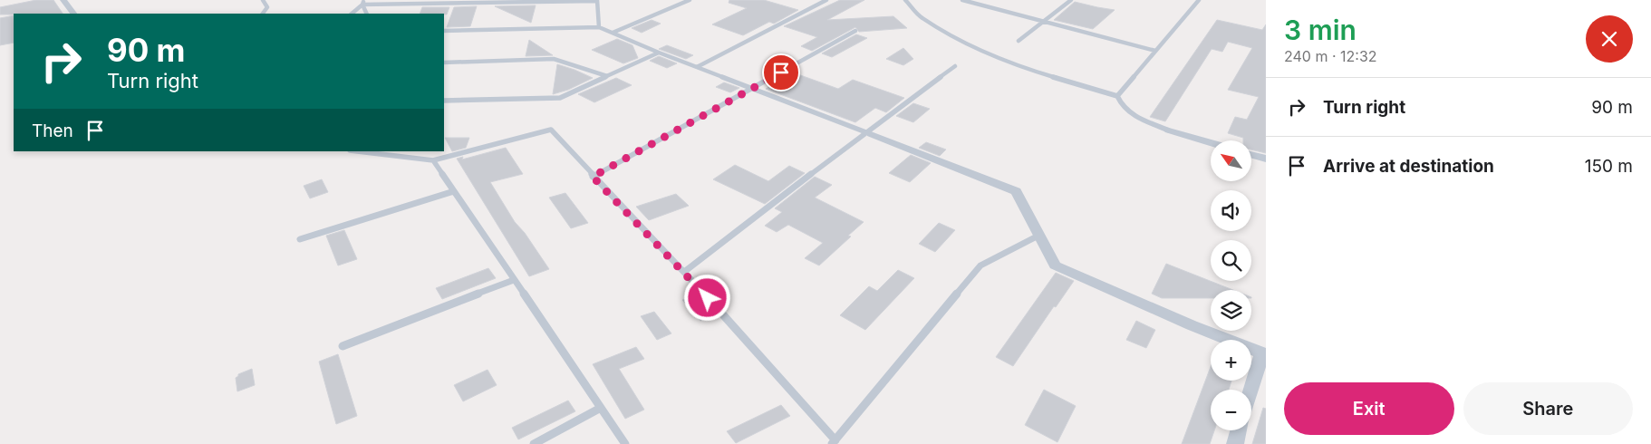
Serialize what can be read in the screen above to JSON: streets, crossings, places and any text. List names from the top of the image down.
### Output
{
  "north": "top left",
  "page": {
    "heading": ["3 min", "240 m · 12:32"],
    "turn": ["90 m", "Turn right"],
    "list": [
      {
        "name": "Turn right",
        "value": "90 m"
      },
      {
        "name": "Arrive at destination",
        "value": "150 m"
      }
    ],
    "then": "Then",
    "map_buttons": ["+", "−"],
    "buttons": ["Exit", "Share"]
  }
}
